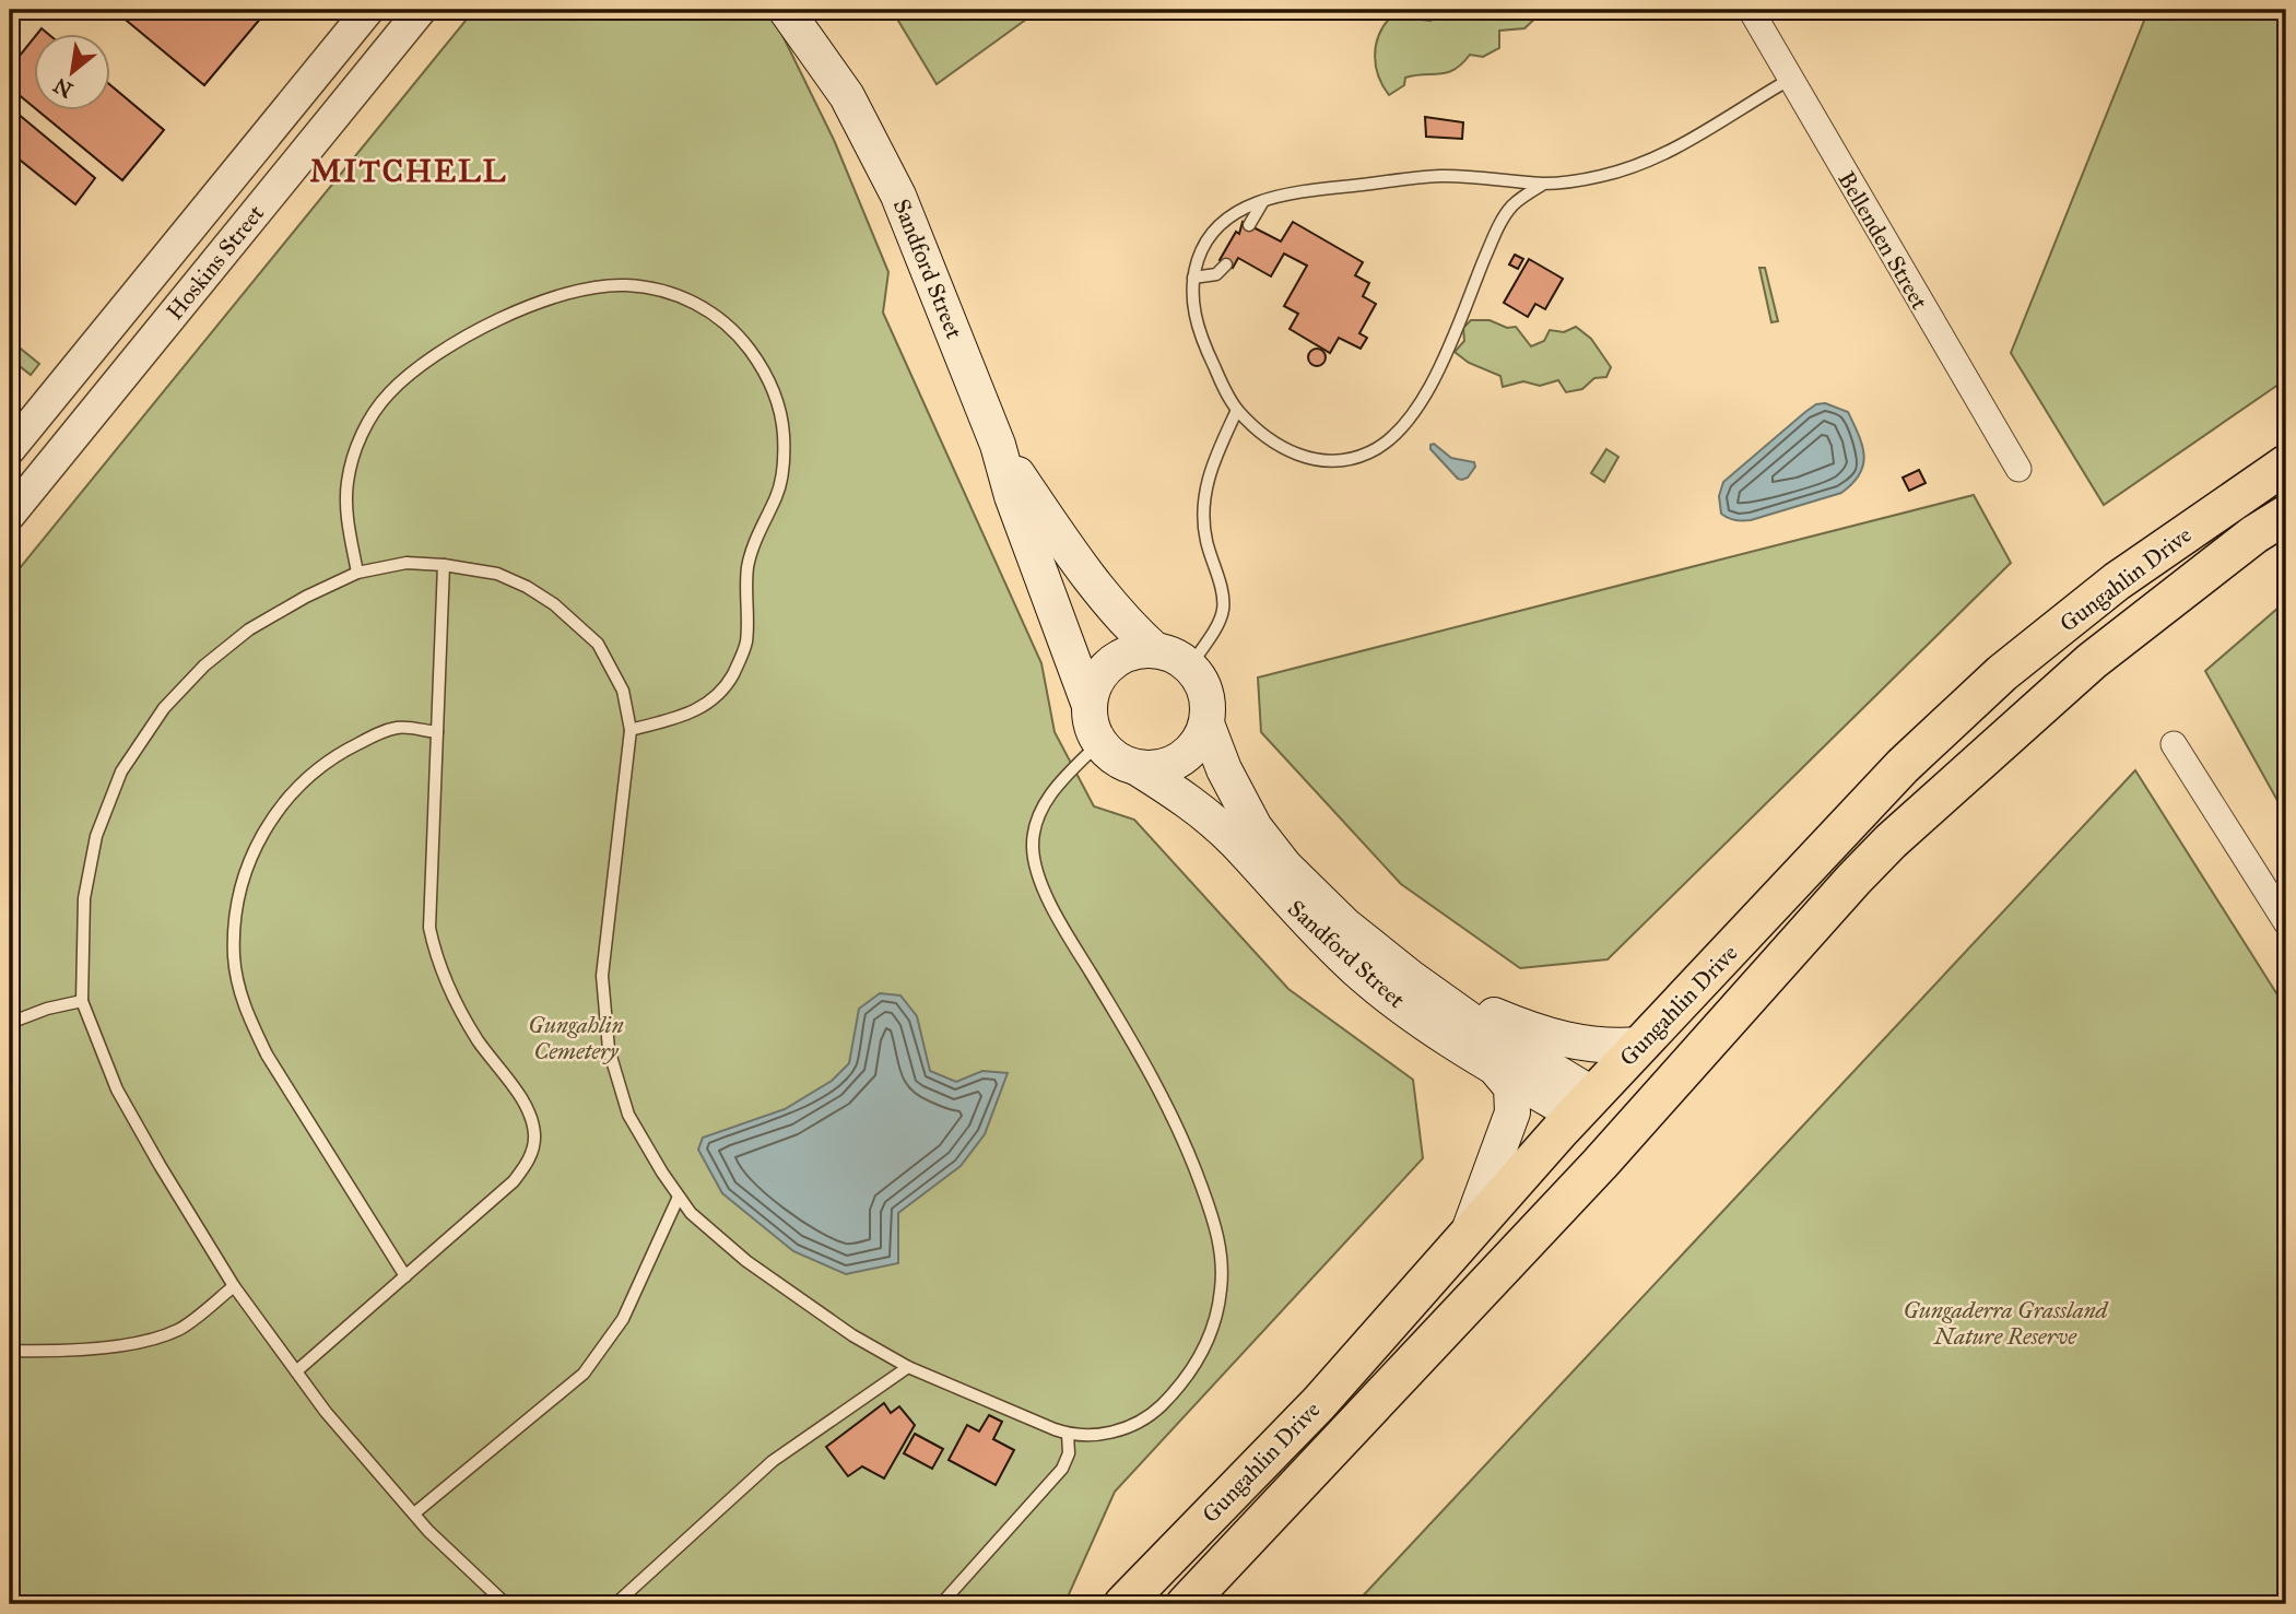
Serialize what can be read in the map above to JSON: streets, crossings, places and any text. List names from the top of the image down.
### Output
{
  "streets": {
    "main road": ["Sandford Street", "Gungahlin Drive"],
    "street": ["Bellenden Street", "Hoskins Street"]
  },
  "crossings": [
    ["Sandford Street", "Gungahlin Drive"]
  ],
  "districts": ["MITCHELL"],
  "parks": ["Gungahlin Cemetery", "Gungaderra Grassland Nature Reserve"],
  "north": "bottom left"
}
